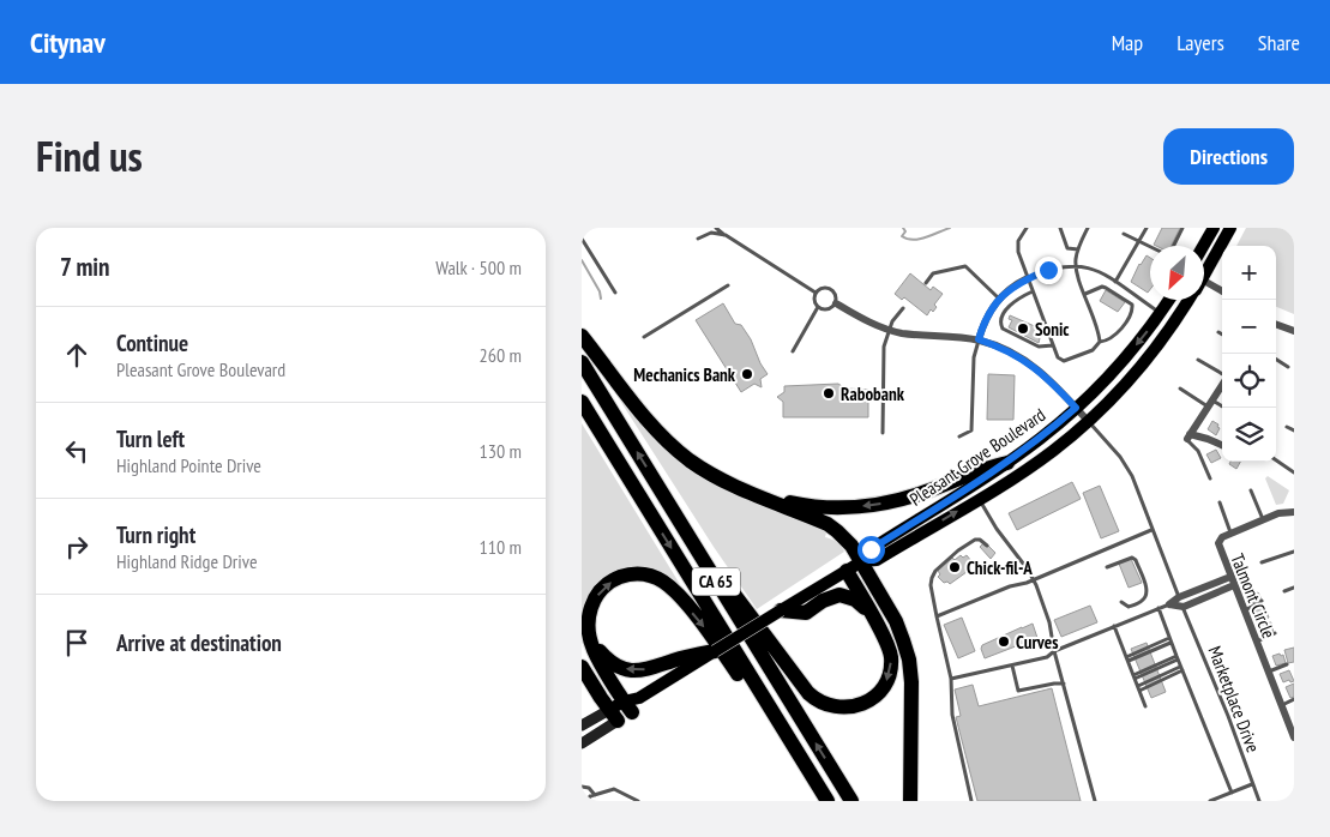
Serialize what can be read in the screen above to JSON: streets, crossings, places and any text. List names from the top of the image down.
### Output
{
  "streets": {
    "highway": ["CA 65"],
    "main road": ["Pleasant Grove Boulevard"],
    "street": ["Talmont Circle"],
    "lane": ["Marketplace Drive"]
  },
  "places": [
    "Sonic",
    "Mechanics Bank",
    "Rabobank",
    "Chick-fil-A",
    "Curves"
  ],
  "north": "bottom left",
  "page": {
    "header": "Citynav",
    "nav": ["Map", "Layers", "Share"],
    "title": "Find us",
    "buttons": "Directions",
    "heading": ["7 min", "Walk · 500 m"],
    "map_buttons": ["+", "−"],
    "list": [
      ["Continue", "Pleasant Grove Boulevard", "260 m"],
      ["Turn left", "Highland Pointe Drive", "130 m"],
      ["Turn right", "Highland Ridge Drive", "110 m"],
      "Arrive at destination"
    ]
  }
}
